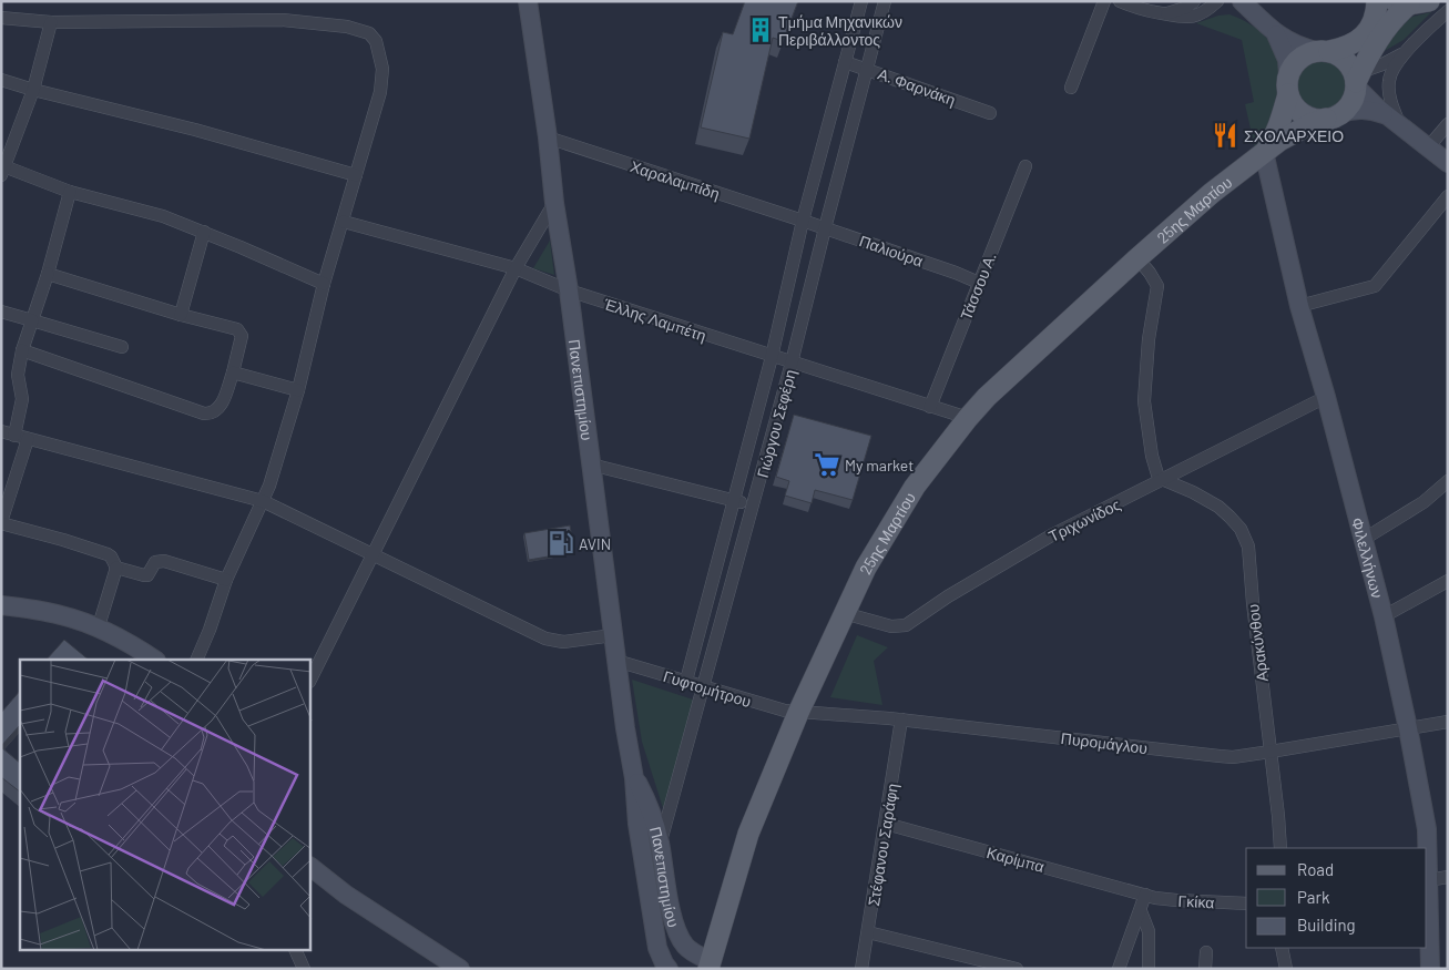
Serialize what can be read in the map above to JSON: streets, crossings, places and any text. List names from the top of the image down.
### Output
{
  "streets": {
    "main road": ["25ης Μαρτίου"],
    "street": [
      "Α. Φαρνάκη",
      "Χαραλαμπίδη",
      "Παλιούρα",
      "Τάσσου Α.",
      "Έλλης Λαμπέτη",
      "Πανεπιστημίου",
      "Γιώργου Σεφέρη",
      "Τριχωνίδος",
      "Φιλελλήνων",
      "Αρακύνθου",
      "Γυφτομήτρου",
      "Πυρομάγλου",
      "Στέφανου Σαράφη",
      "Καρίμπα",
      "Γκίκα"
    ]
  },
  "crossings": [
    ["Α. Φαρνάκη", "Γιώργου Σεφέρη"],
    ["Χαραλαμπίδη", "Παλιούρα"],
    ["Χαραλαμπίδη", "Πανεπιστημίου"],
    ["Χαραλαμπίδη", "Γιώργου Σεφέρη"],
    ["25ης Μαρτίου", "Έλλης Λαμπέτη"],
    ["25ης Μαρτίου", "Πανεπιστημίου"],
    ["25ης Μαρτίου", "Τριχωνίδος"],
    ["25ης Μαρτίου", "Φιλελλήνων"],
    ["25ης Μαρτίου", "Γυφτομήτρου"],
    ["25ης Μαρτίου", "Πυρομάγλου"],
    ["Παλιούρα", "Τάσσου Α."],
    ["Παλιούρα", "Γιώργου Σεφέρη"],
    ["Τάσσου Α.", "Έλλης Λαμπέτη"],
    ["Έλλης Λαμπέτη", "Πανεπιστημίου"],
    ["Έλλης Λαμπέτη", "Γιώργου Σεφέρη"],
    ["Πανεπιστημίου", "Γιώργου Σεφέρη"],
    ["Πανεπιστημίου", "Γυφτομήτρου"],
    ["Γιώργου Σεφέρη", "Γυφτομήτρου"],
    ["Τριχωνίδος", "Φιλελλήνων"],
    ["Τριχωνίδος", "Αρακύνθου"],
    ["Φιλελλήνων", "Πυρομάγλου"],
    ["Αρακύνθου", "Πυρομάγλου"],
    ["Γυφτομήτρου", "Πυρομάγλου"],
    ["Πυρομάγλου", "Στέφανου Σαράφη"],
    ["Στέφανου Σαράφη", "Καρίμπα"],
    ["Καρίμπα", "Γκίκα"]
  ],
  "places": {
    "building": ["Τμήμα Μηχανικών Περιβάλλοντος"],
    "restaurant": ["ΣΧΟΛΑΡΧΕΙΟ"],
    "supermarket": ["My market"],
    "fuel station": ["AVIN"]
  },
  "legend": ["Road", "Park", "Building"]
}
